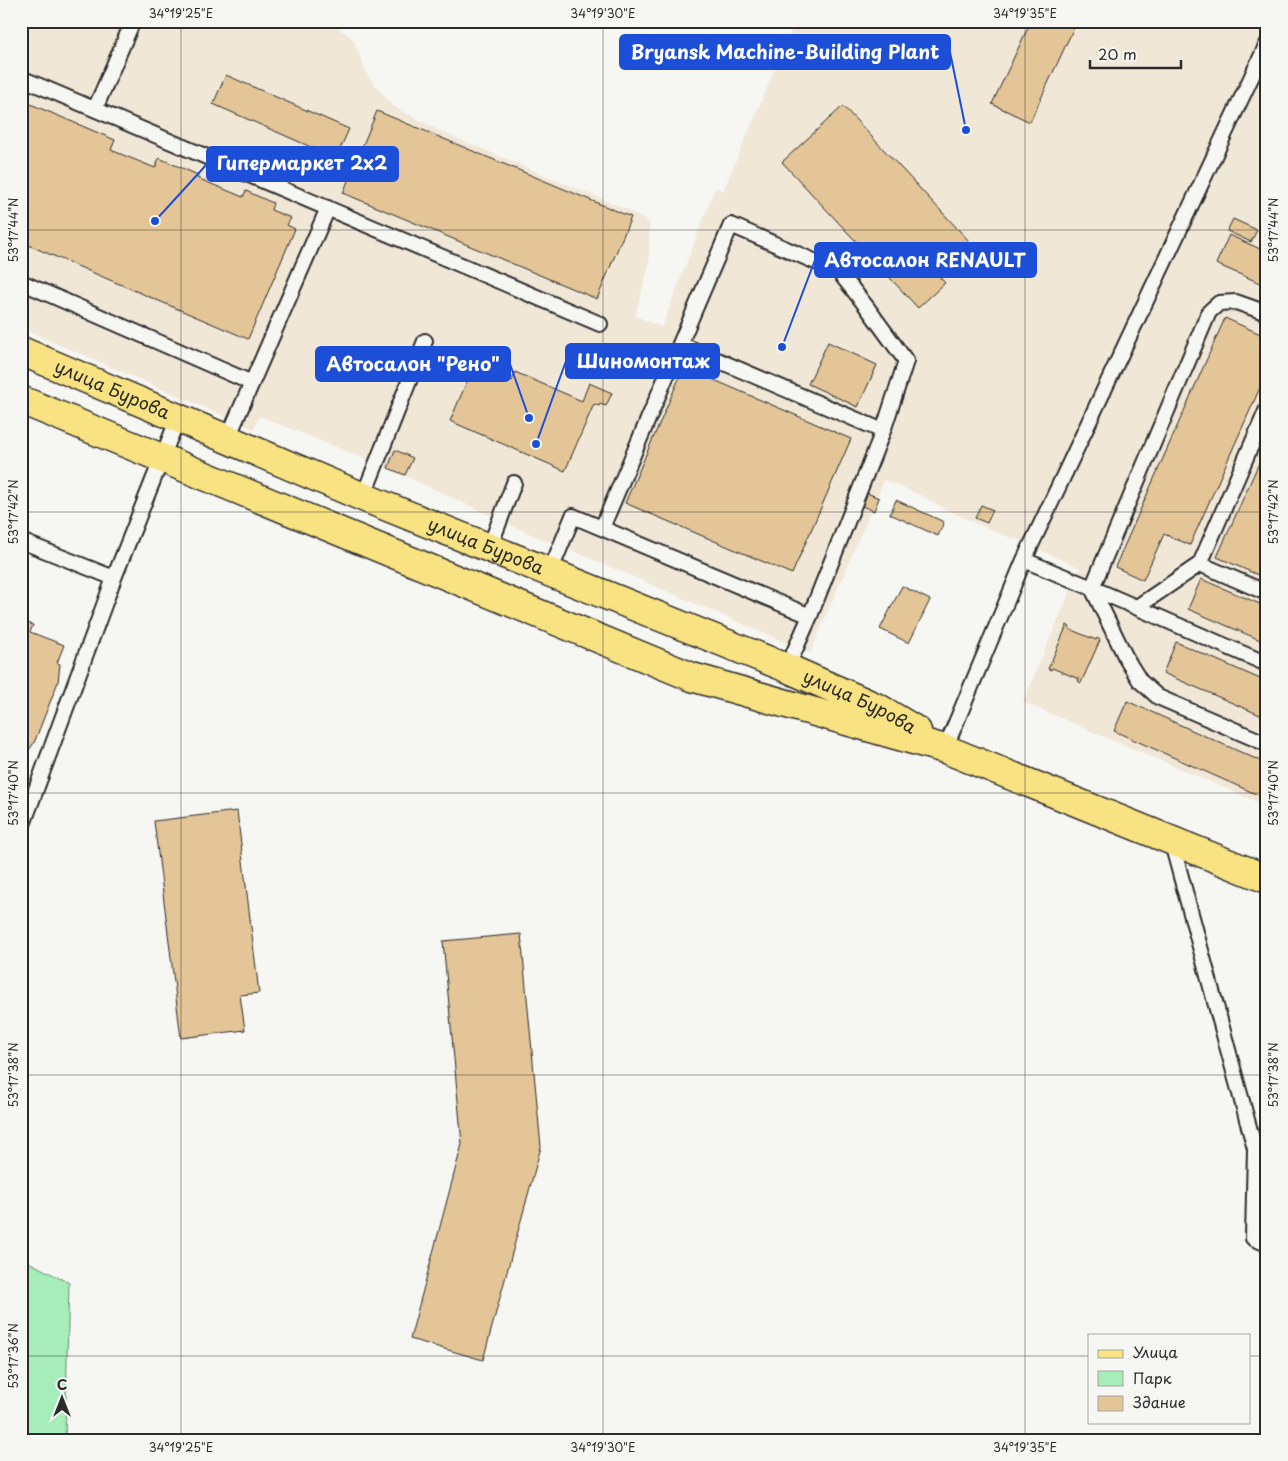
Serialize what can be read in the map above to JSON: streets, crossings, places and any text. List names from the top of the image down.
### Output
{
  "streets": {
    "main road": ["улица Бурова"]
  },
  "places": [
    "Bryansk Machine-Building Plant",
    "Гипермаркет 2х2",
    "Автосалон RENAULT",
    "Автосалон \"Рено\"",
    "Шиномонтаж"
  ],
  "legend": ["Улица", "Парк", "Здание"],
  "scale_bar": "20 m",
  "north": "top",
  "coordinates": [
    "34°19'25\"E",
    "34°19'30\"E",
    "34°19'35\"E",
    "53°17'44\"N",
    "53°17'42\"N",
    "53°17'40\"N",
    "53°17'38\"N",
    "53°17'36\"N"
  ]
}
